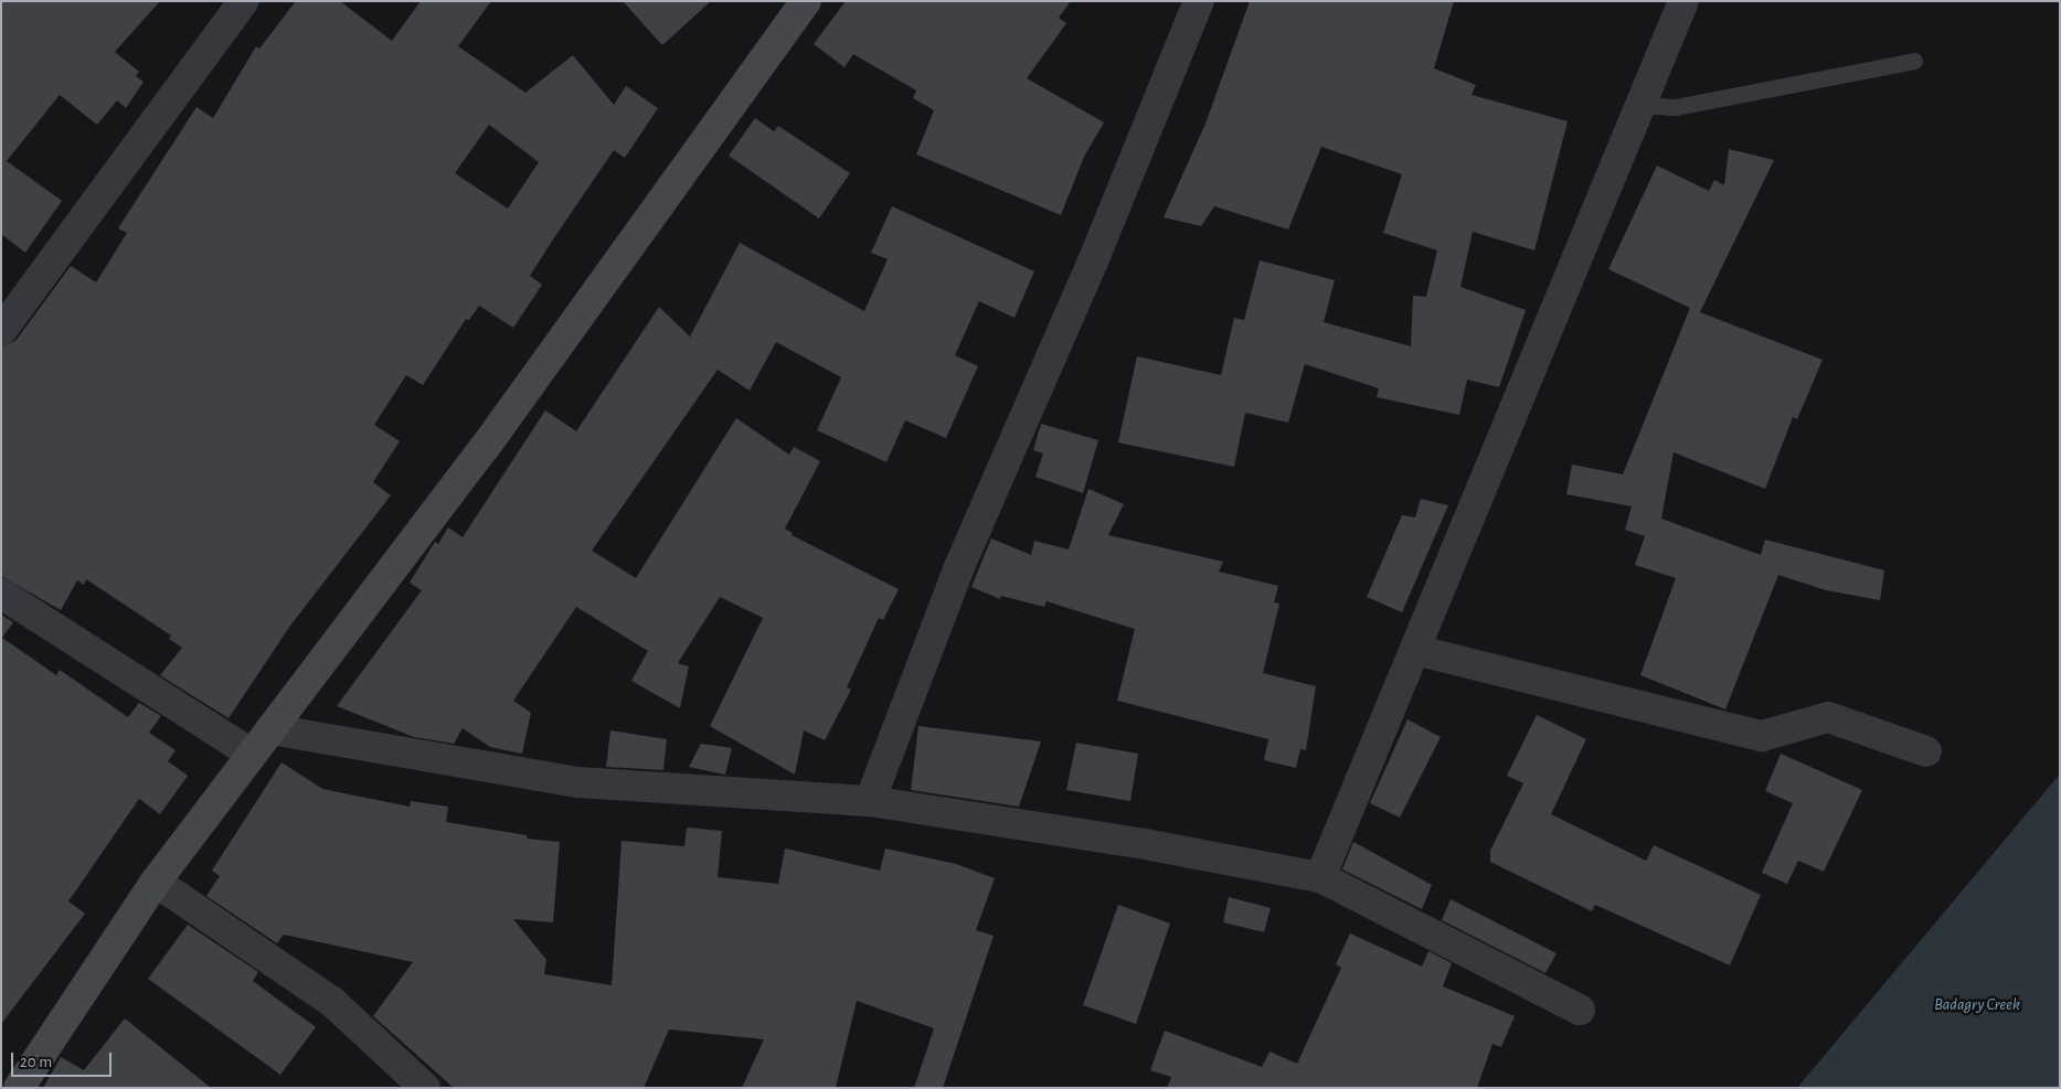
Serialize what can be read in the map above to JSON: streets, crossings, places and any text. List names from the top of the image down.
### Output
{
  "water": ["Badagry Creek"],
  "scale_bar": "20 m"
}
